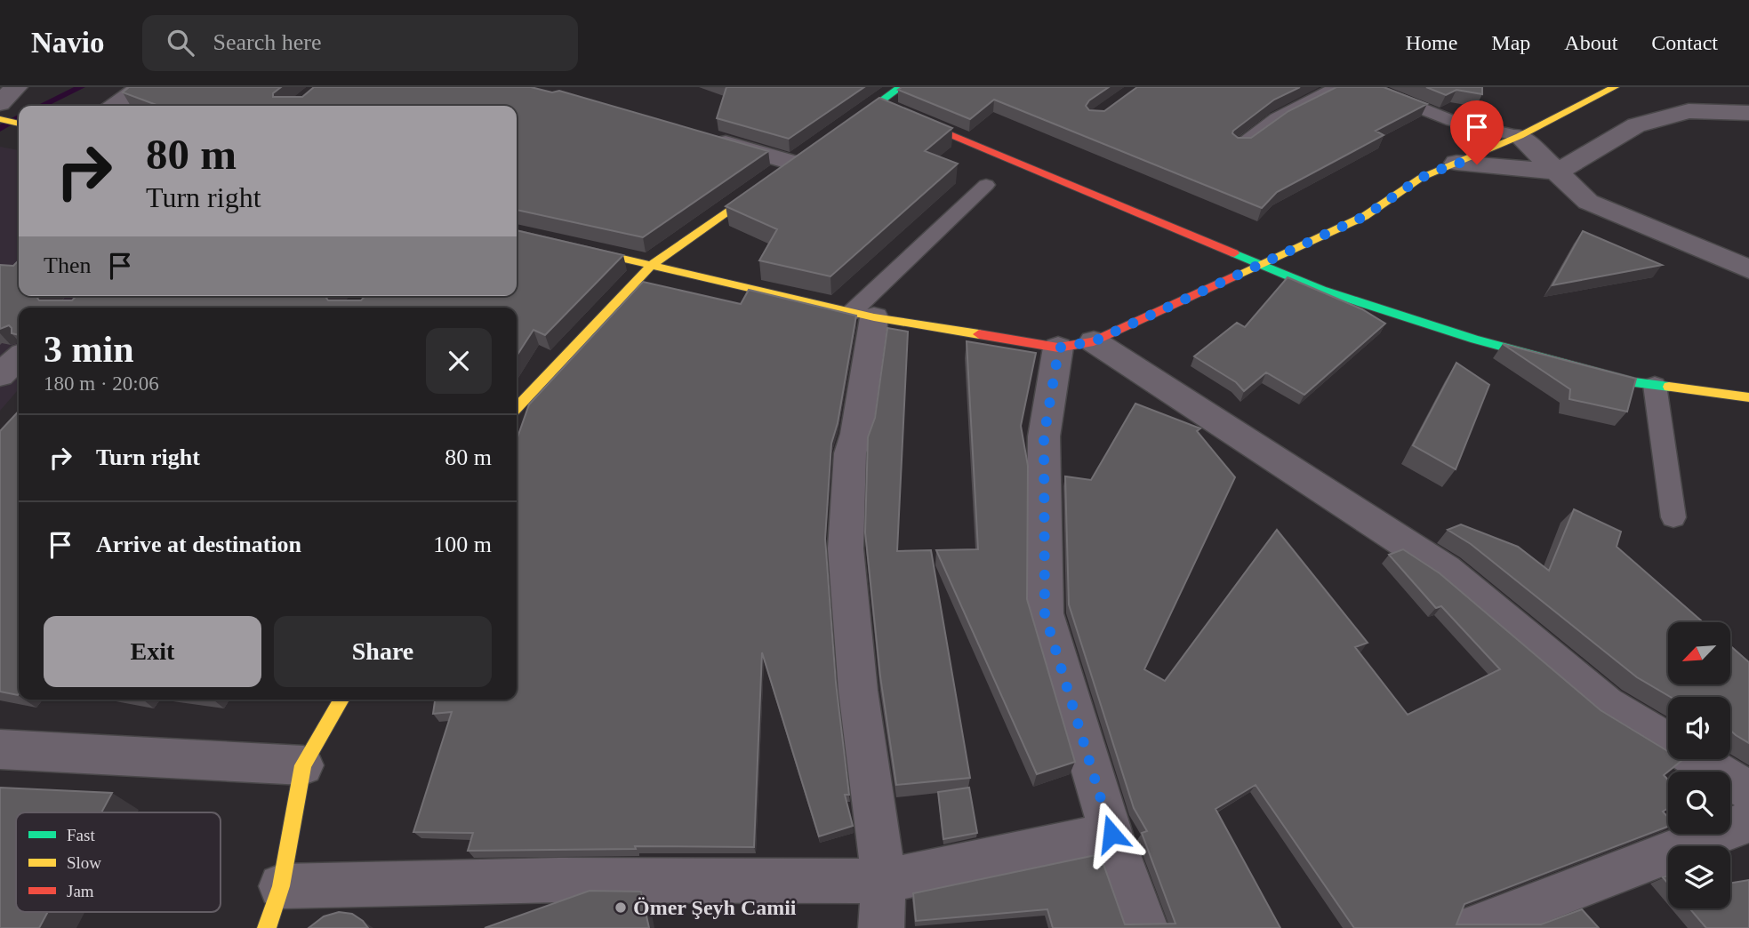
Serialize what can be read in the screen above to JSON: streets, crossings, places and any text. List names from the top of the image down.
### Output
{
  "places": ["Ömer Şeyh Camii"],
  "legend": ["Fast", "Slow", "Jam"],
  "north": "bottom left",
  "page": {
    "header": "Navio",
    "search": "Search here",
    "nav": [
      "Home",
      "Map",
      "About",
      "Contact"
    ],
    "turn": ["80 m", "Turn right"],
    "then": "Then",
    "heading": ["3 min", "180 m · 20:06"],
    "list": [
      {
        "name": "Turn right",
        "value": "80 m"
      },
      {
        "name": "Arrive at destination",
        "value": "100 m"
      }
    ],
    "buttons": ["Exit", "Share"]
  }
}
